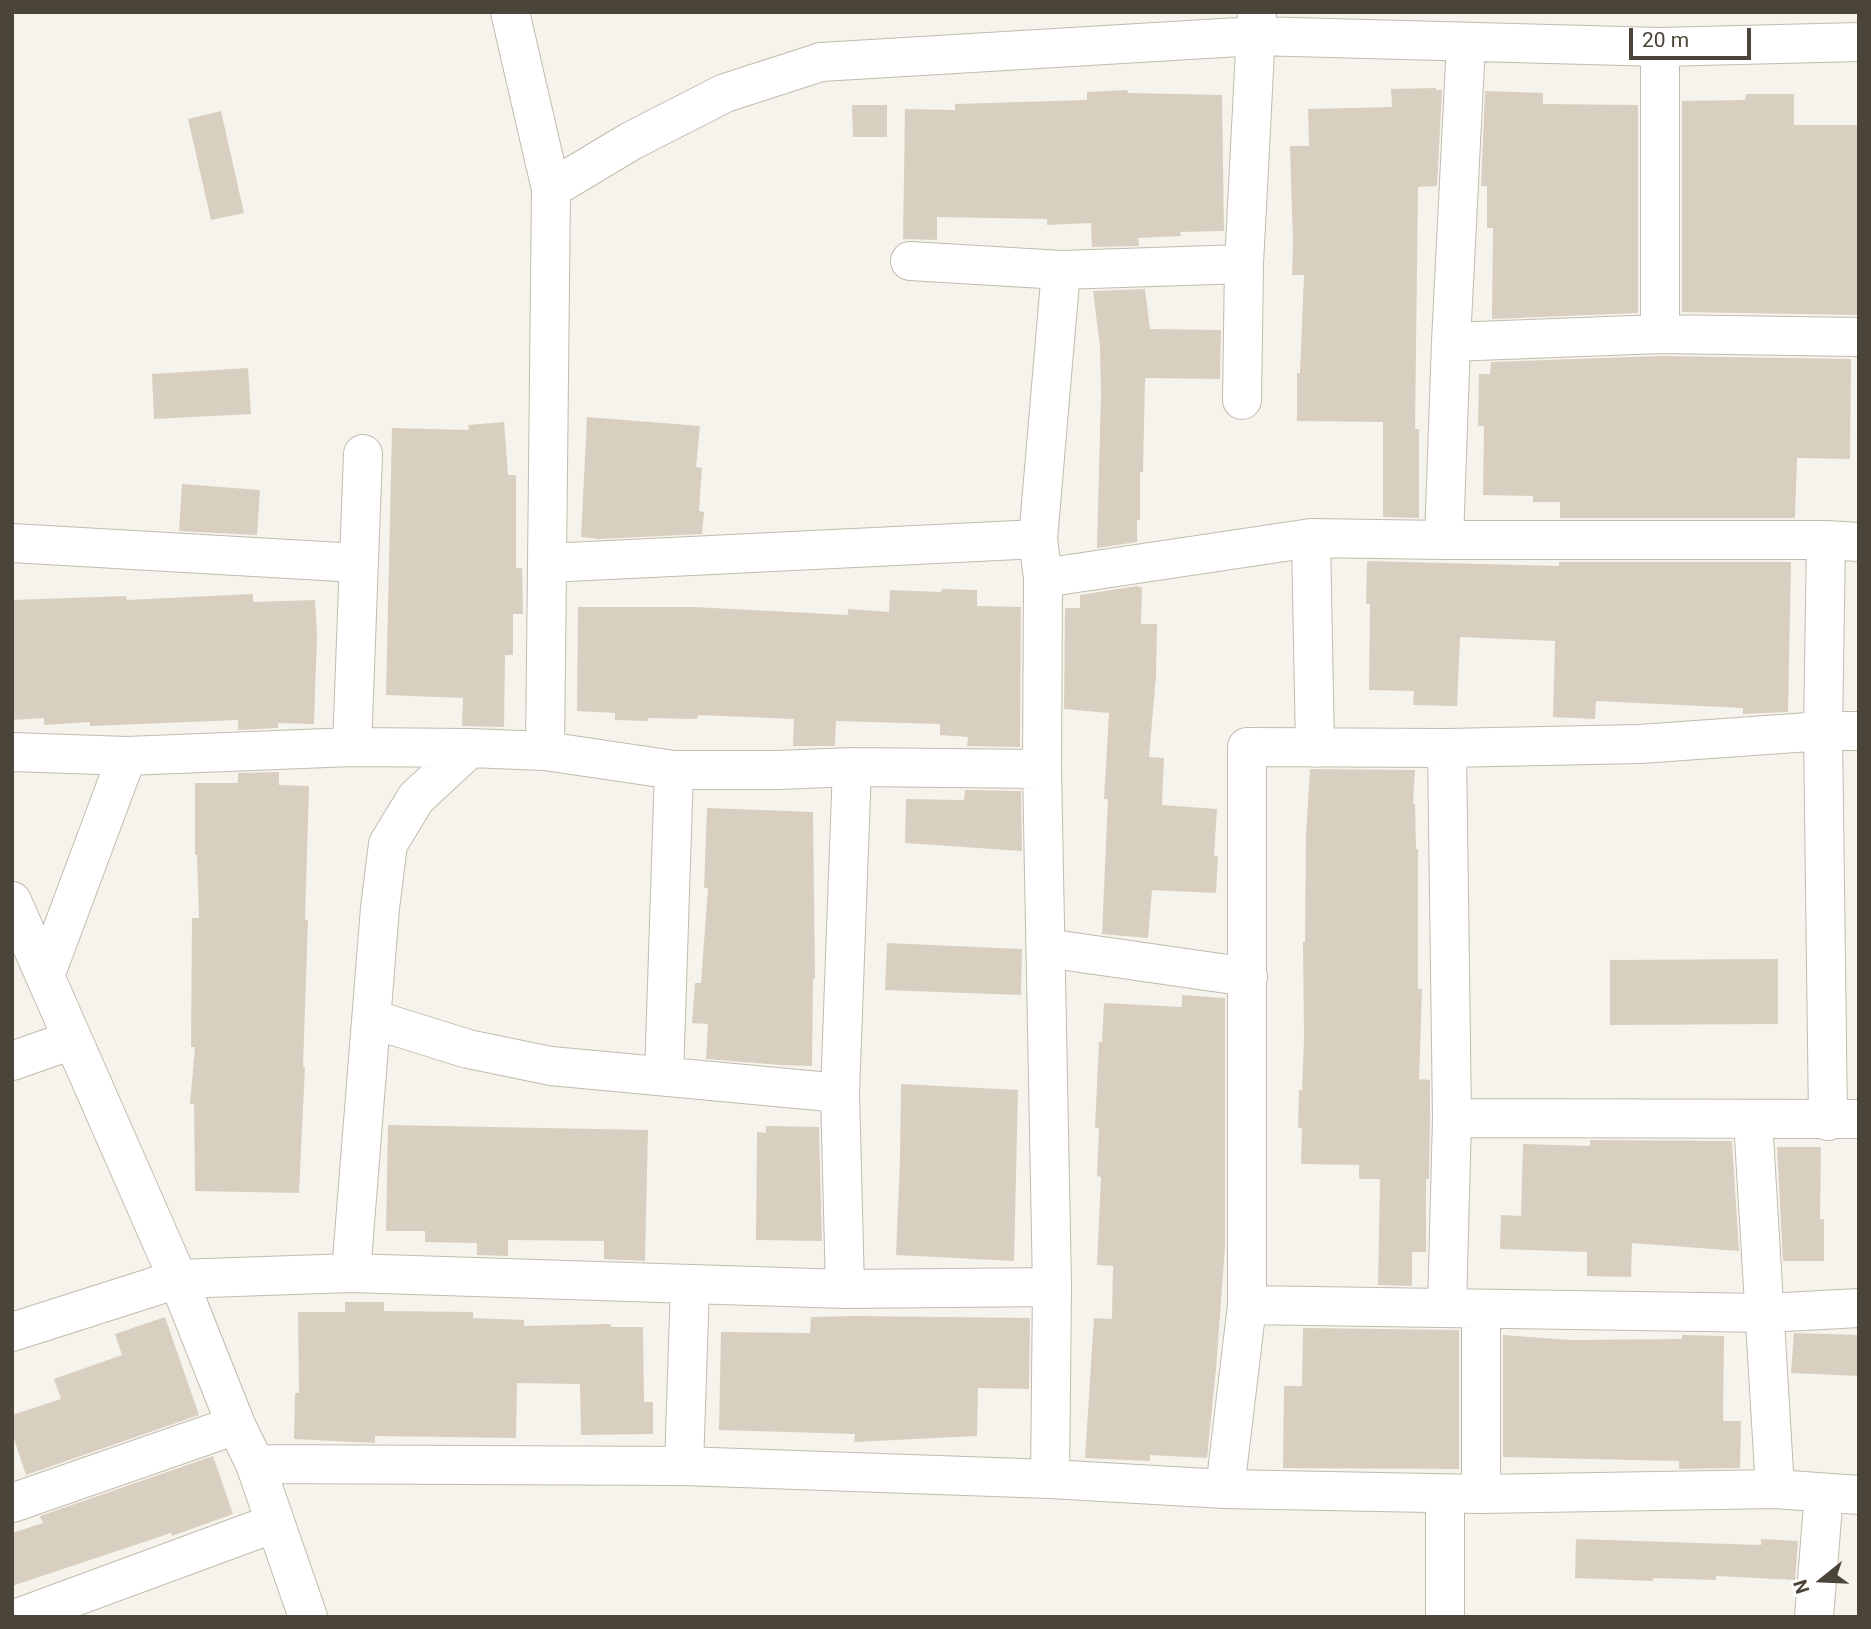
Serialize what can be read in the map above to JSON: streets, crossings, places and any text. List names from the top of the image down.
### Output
{
  "scale_bar": "20 m",
  "north": "left"
}
